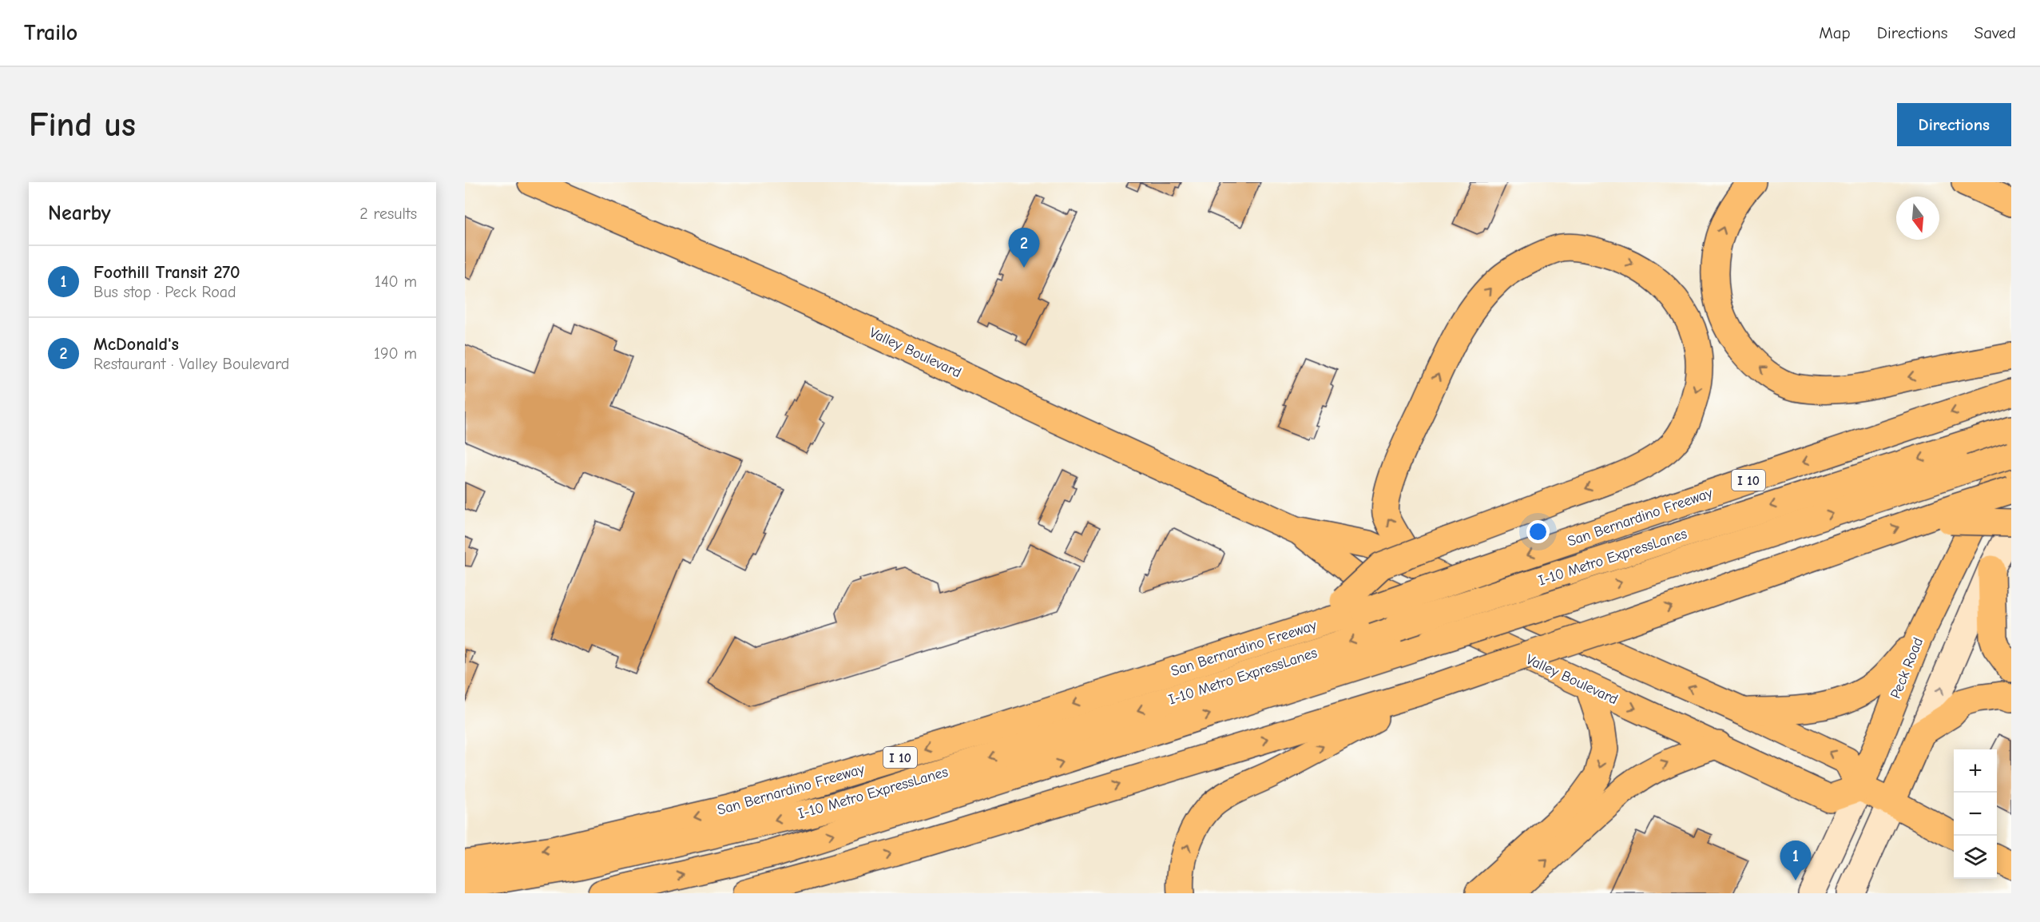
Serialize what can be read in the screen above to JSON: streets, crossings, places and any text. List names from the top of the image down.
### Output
{
  "streets": {
    "main road": [
      "Valley Boulevard",
      "I 10",
      "San Bernardino Freeway",
      "I-10 Metro ExpressLanes",
      "Peck Road"
    ]
  },
  "crossings": [
    ["Valley Boulevard", "Peck Road"]
  ],
  "north": "bottom",
  "page": {
    "header": "Trailo",
    "nav": ["Map", "Directions", "Saved"],
    "buttons": "Directions",
    "title": "Find us",
    "heading": ["Nearby", "2 results"],
    "pins": ["2", "1"],
    "list": [
      {
        "mark": "1",
        "name": "Foothill Transit 270",
        "note": "Bus stop · Peck Road",
        "value": "140 m"
      },
      {
        "mark": "2",
        "name": "McDonald's",
        "note": "Restaurant · Valley Boulevard",
        "value": "190 m"
      }
    ],
    "map_buttons": ["+", "−"]
  }
}
